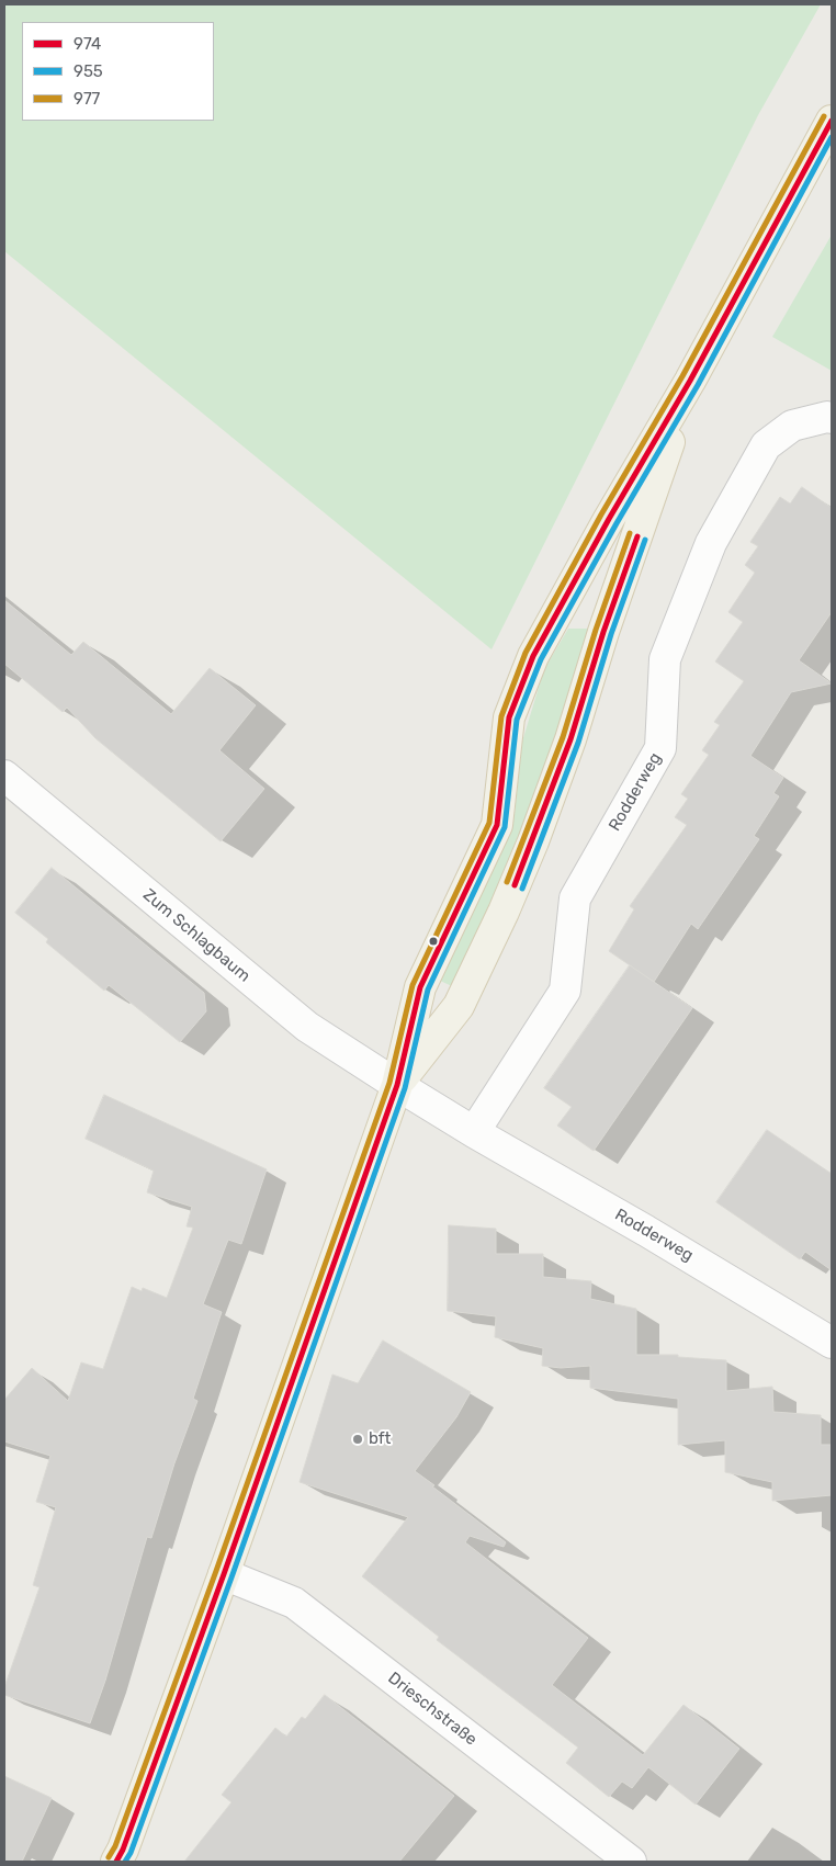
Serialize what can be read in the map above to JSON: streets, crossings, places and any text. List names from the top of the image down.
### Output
{
  "streets": {
    "street": ["Rodderweg", "Zum Schlagbaum", "Drieschstraße"]
  },
  "crossings": [
    ["Rodderweg", "Zum Schlagbaum"]
  ],
  "places": ["bft"],
  "lines": ["transit line 977", "transit line 974", "transit line 955"],
  "legend": ["974", "955", "977"]
}
